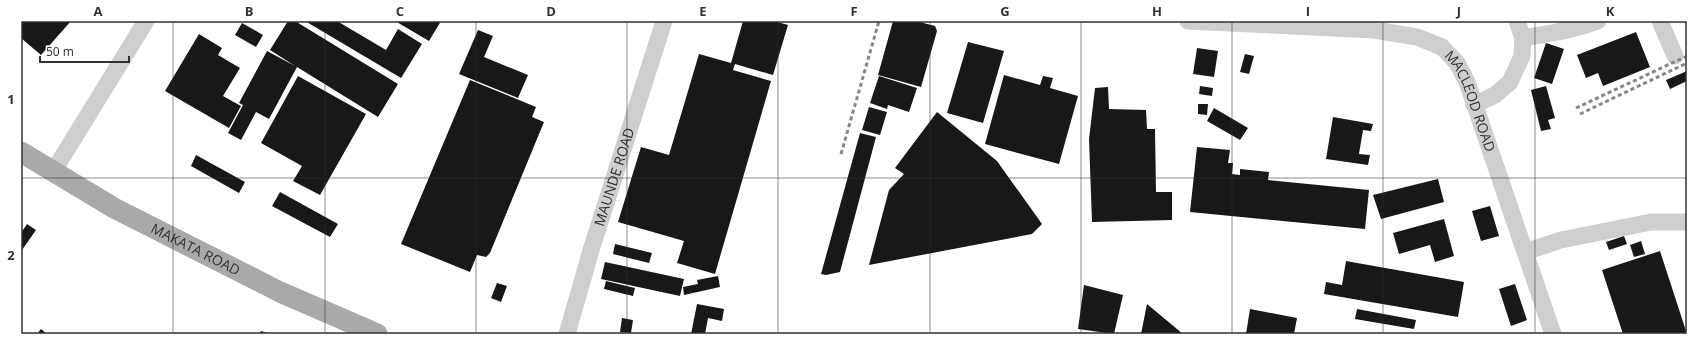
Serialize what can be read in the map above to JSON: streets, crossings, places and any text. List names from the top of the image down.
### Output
{
  "streets": {
    "main road": ["MAKATA ROAD"],
    "street": ["MACLEOD ROAD", "MAUNDE ROAD"]
  },
  "scale_bar": "50 m",
  "grid": {
    "columns": [
      "A",
      "B",
      "C",
      "D",
      "E",
      "F",
      "G",
      "H",
      "I",
      "J",
      "K"
    ],
    "rows": ["1", "2"]
  }
}
